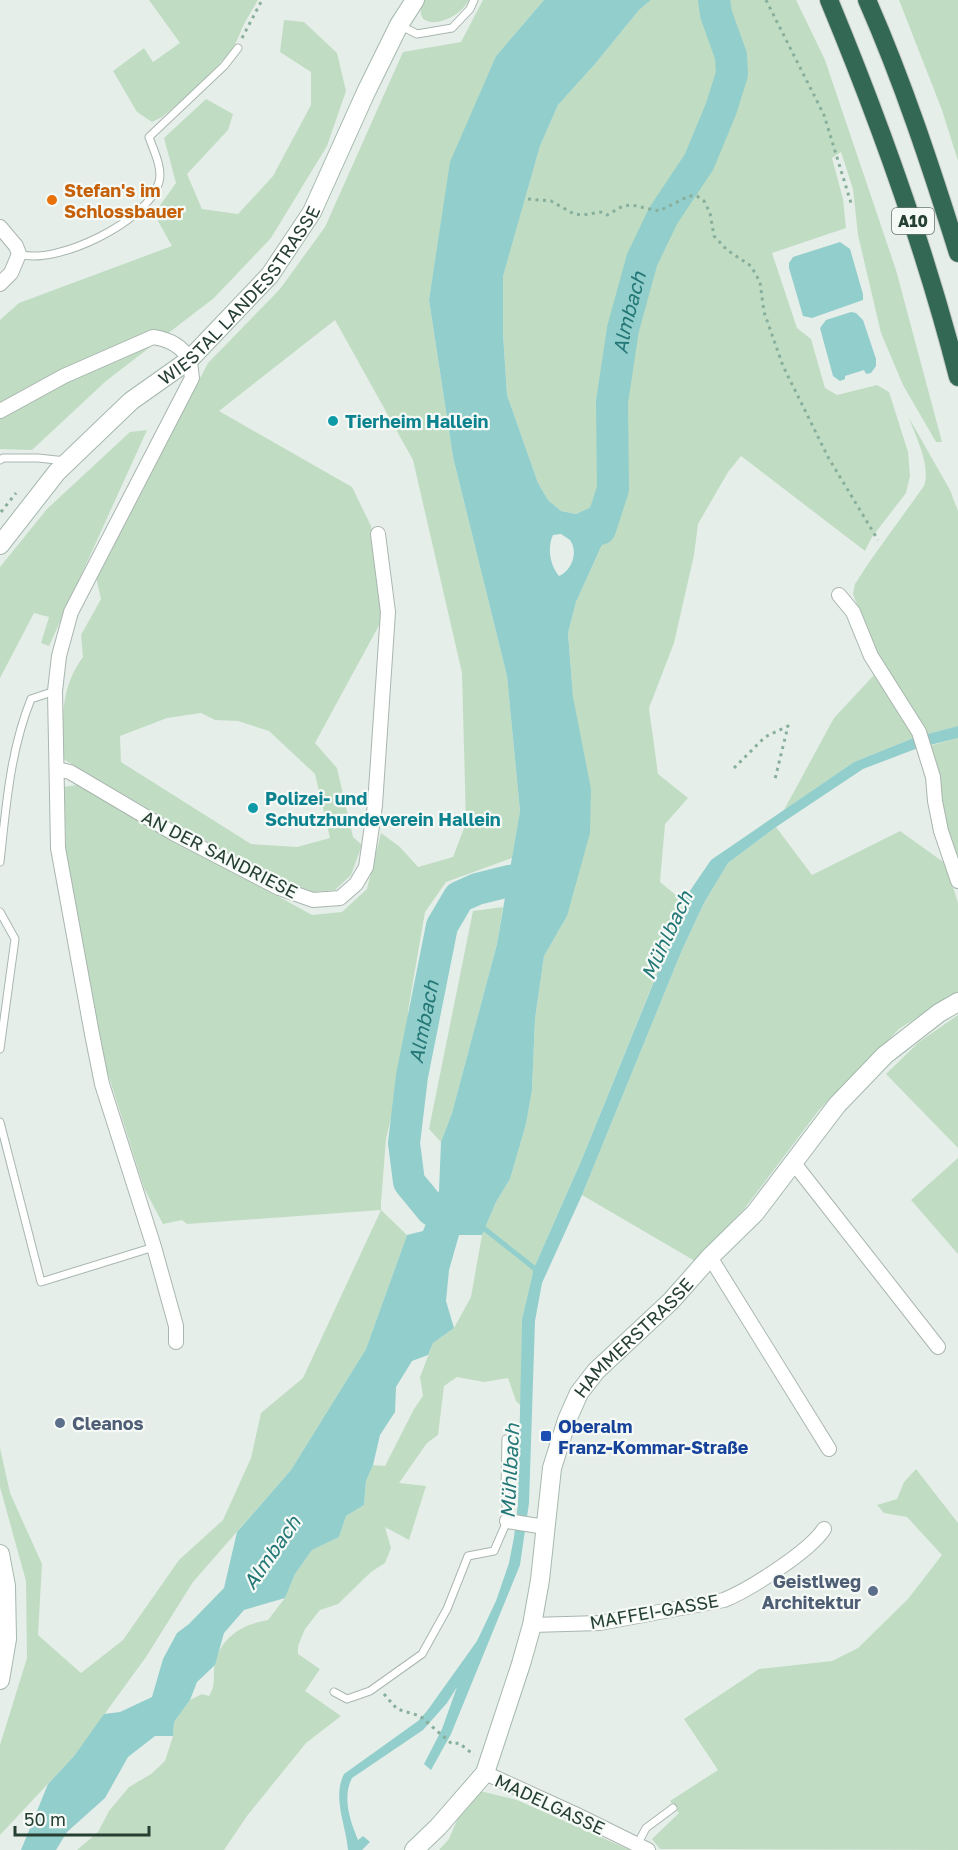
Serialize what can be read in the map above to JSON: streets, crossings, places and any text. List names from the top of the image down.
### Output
{
  "streets": {
    "highway": ["A10"],
    "street": [
      "WIESTAL LANDESSTRASSE",
      "AN DER SANDRIESE",
      "HAMMERSTRASSE",
      "MAFFEI-GASSE",
      "MADELGASSE"
    ]
  },
  "crossings": [
    ["HAMMERSTRASSE", "MAFFEI-GASSE"],
    ["HAMMERSTRASSE", "MADELGASSE"]
  ],
  "water": ["Almbach", "Mühlbach"],
  "places": {
    "other": [
      "Stefan's im Schlossbauer",
      "Tierheim Hallein",
      "Polizei- und Schutzhundeverein Hallein",
      "Cleanos",
      "Geistlweg Architektur"
    ],
    "transit": ["Oberalm Franz-Kommar-Straße"]
  },
  "scale_bar": "50 m"
}
